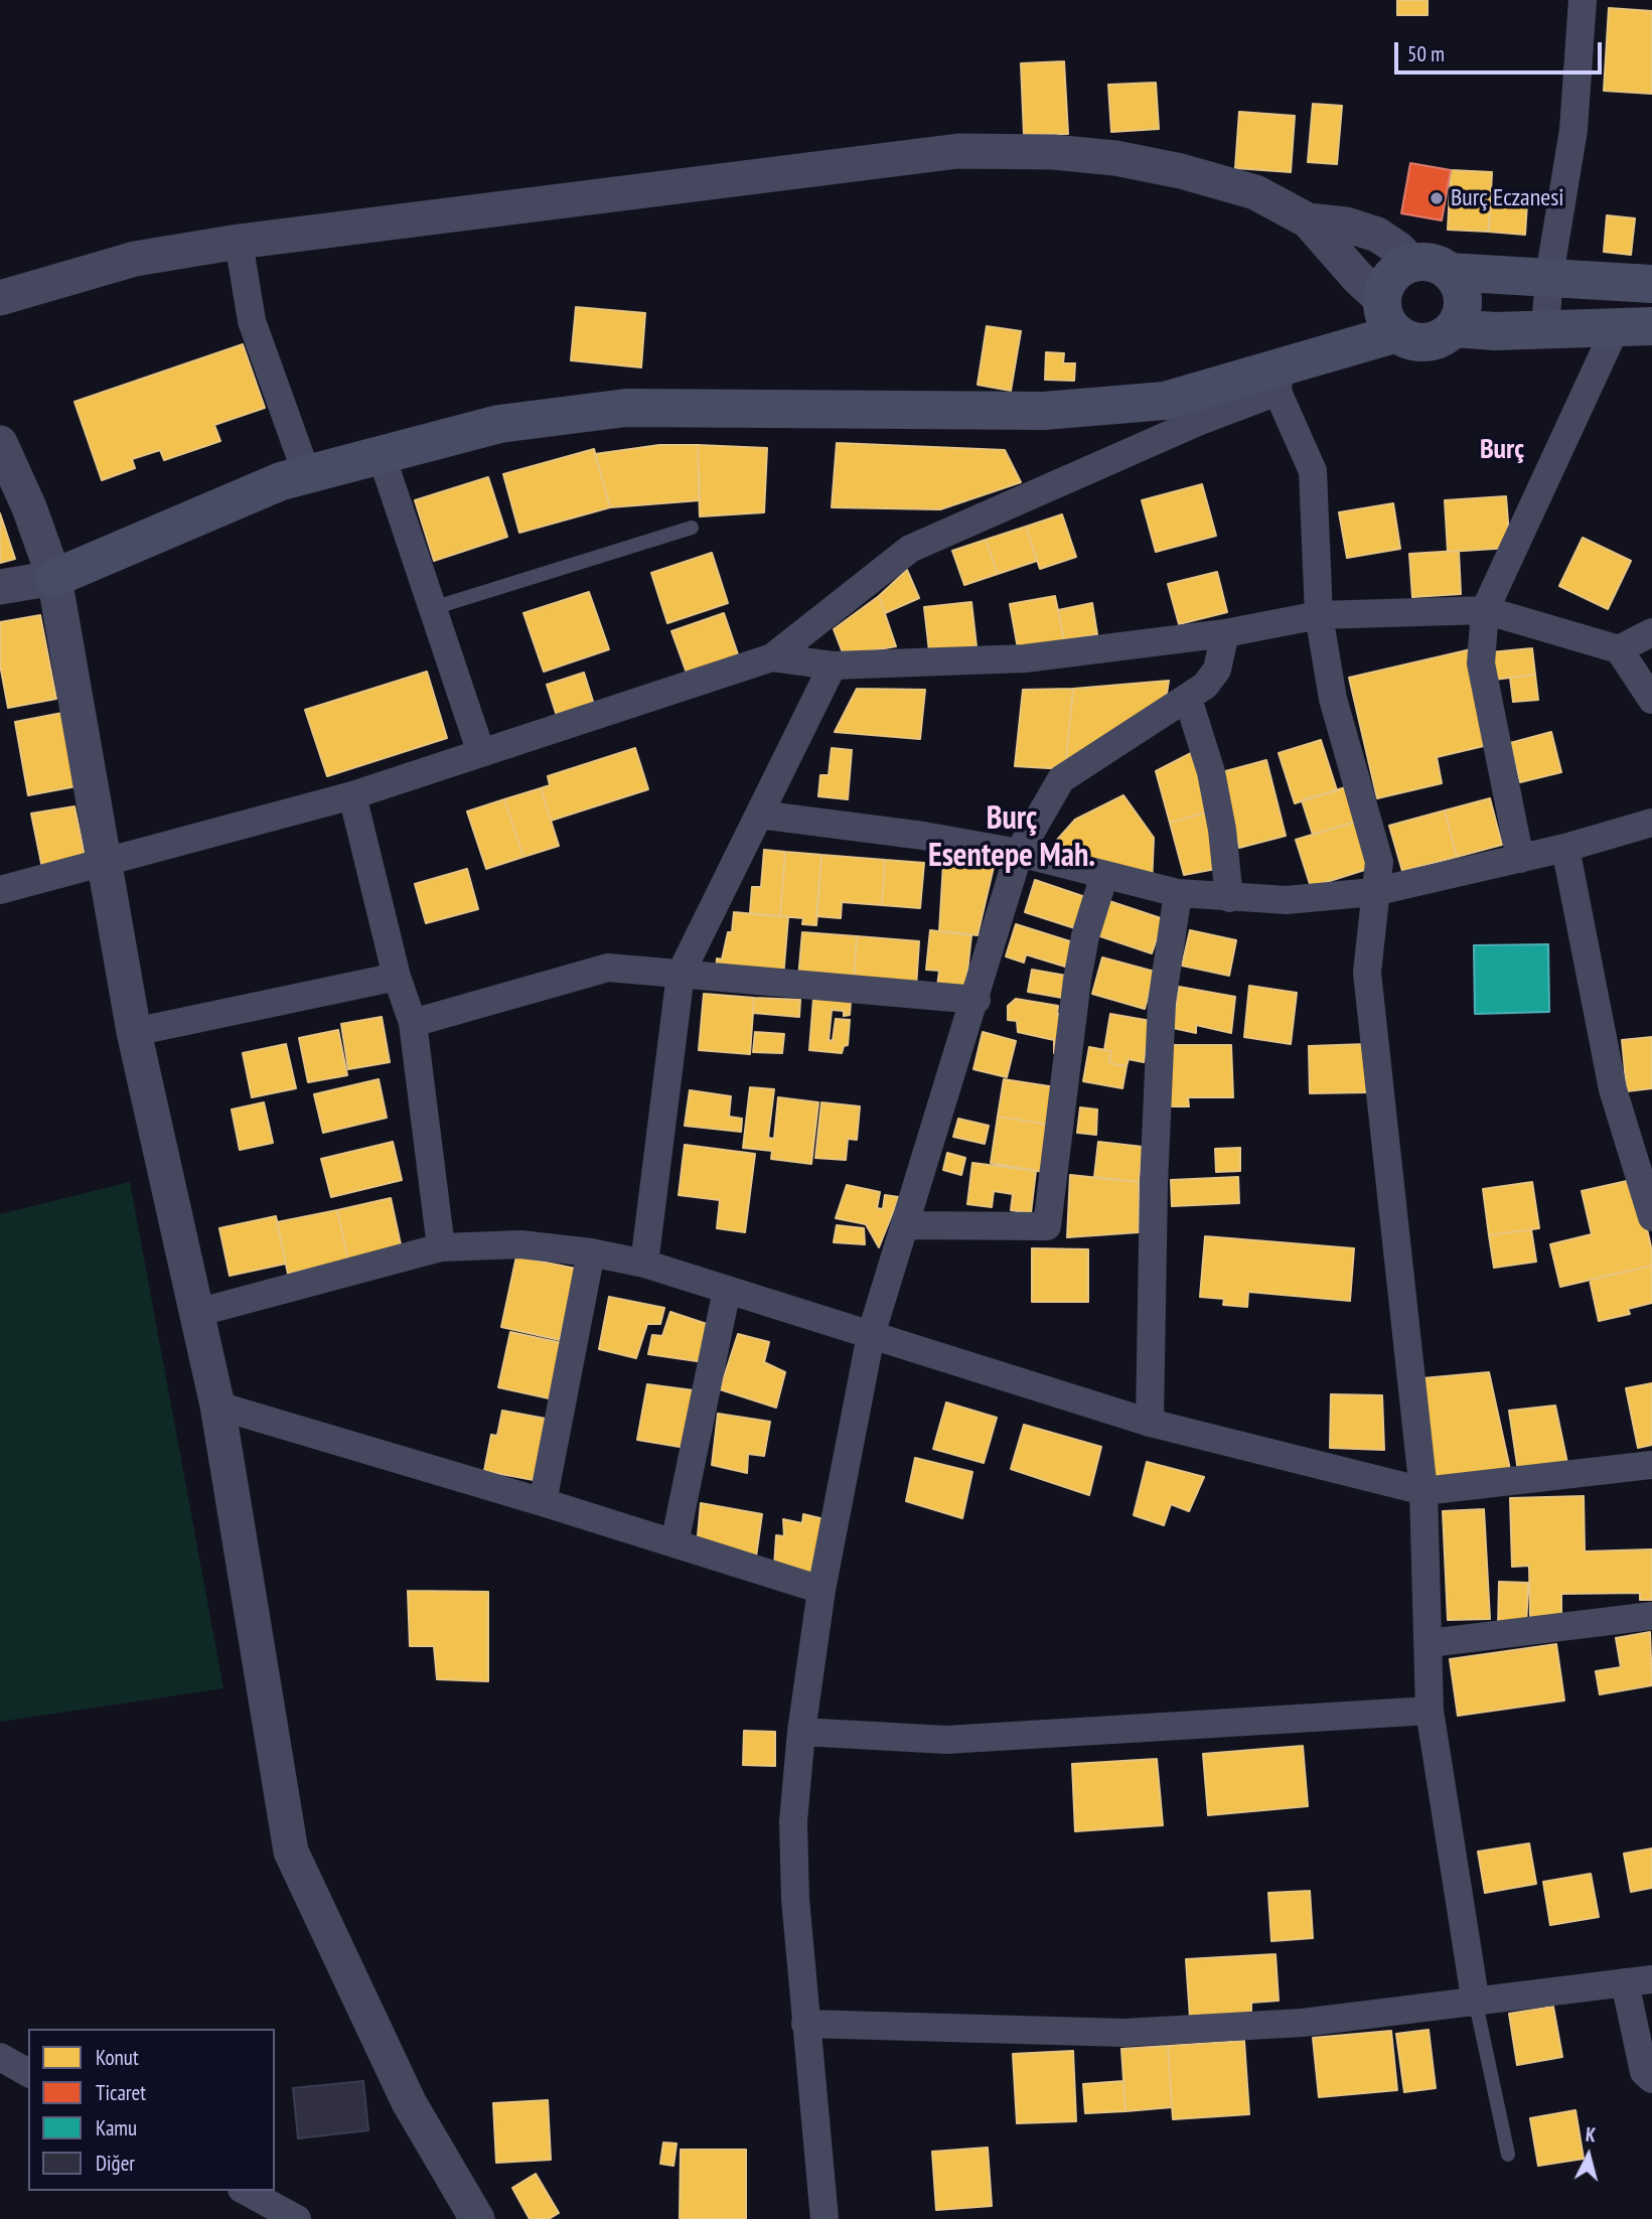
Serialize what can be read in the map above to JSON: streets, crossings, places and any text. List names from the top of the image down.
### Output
{
  "districts": ["Burç", "Burç Esentepe Mah."],
  "places": ["Burç Eczanesi"],
  "legend": [
    "Konut",
    "Ticaret",
    "Kamu",
    "Diğer"
  ],
  "scale_bar": "50 m",
  "north": "top"
}
